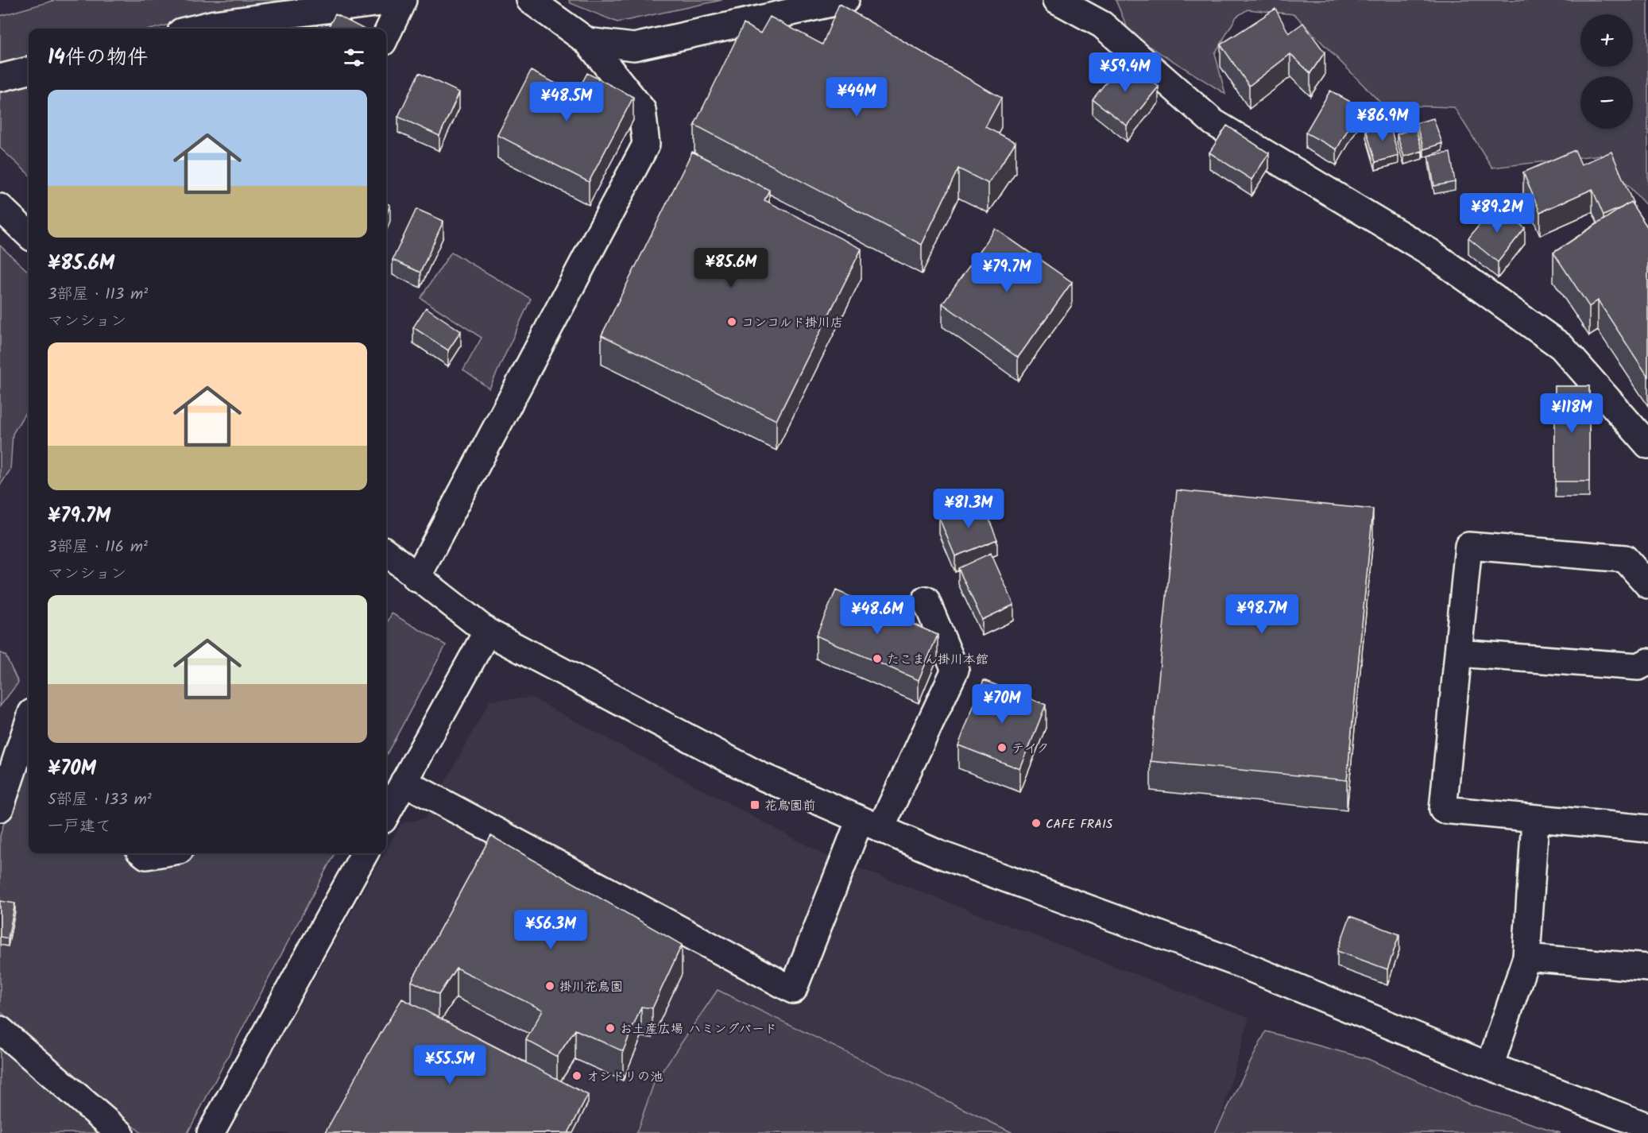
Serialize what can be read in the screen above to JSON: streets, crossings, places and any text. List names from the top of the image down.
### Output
{
  "places": {
    "other": [
      "コンコルド掛川店",
      "たこまん掛川本館",
      "テイク",
      "CAFE FRAIS",
      "掛川花鳥園",
      "お土産広場 ハミングバード",
      "オシドリの池"
    ],
    "transit": ["花鳥園前"]
  },
  "page": {
    "map_buttons": ["+", "−"],
    "heading": "14件の物件",
    "price": [
      "¥59.4M",
      "¥44M",
      "¥48.5M",
      "¥86.9M",
      "¥89.2M",
      "¥85.6M",
      "¥79.7M",
      "¥118M",
      "¥81.3M",
      "¥98.7M",
      "¥48.6M",
      "¥70M",
      "¥56.3M",
      "¥55.5M"
    ],
    "list": [
      {
        "name": "¥85.6M",
        "note": "3部屋 · 113 m² · マンション"
      },
      {
        "name": "¥79.7M",
        "note": "3部屋 · 116 m² · マンション"
      },
      {
        "name": "¥70M",
        "note": "5部屋 · 133 m² · 一戸建て"
      }
    ]
  }
}
